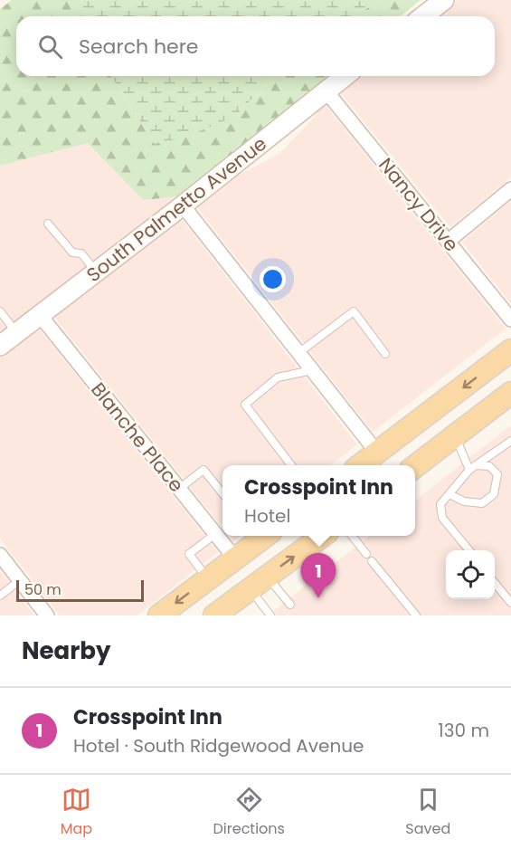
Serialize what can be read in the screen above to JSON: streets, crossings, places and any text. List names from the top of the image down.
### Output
{
  "streets": {
    "street": ["Nancy Drive", "South Palmetto Avenue", "Blanche Place"]
  },
  "crossings": [
    ["Nancy Drive", "South Palmetto Avenue"],
    ["South Palmetto Avenue", "Blanche Place"]
  ],
  "scale_bar": "50 m",
  "page": {
    "search": "Search here",
    "popup": ["Crosspoint Inn", "Hotel"],
    "pins": "1",
    "scale": "50 m",
    "heading": "Nearby",
    "list": [
      {
        "mark": "1",
        "name": "Crosspoint Inn",
        "note": "Hotel · South Ridgewood Avenue",
        "value": "130 m"
      }
    ],
    "nav": ["Map", "Directions", "Saved"]
  }
}
